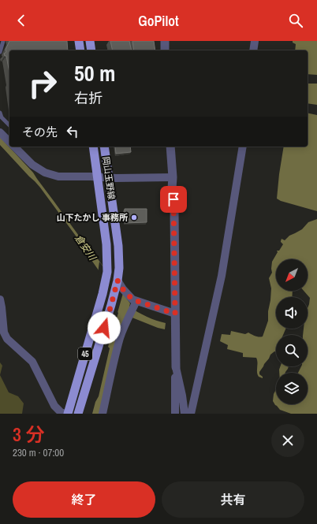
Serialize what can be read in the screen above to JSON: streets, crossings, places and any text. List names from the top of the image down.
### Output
{
  "streets": {
    "main road": ["岡山玉野線", "45"]
  },
  "water": ["倉安川"],
  "places": ["山下たかし 事務所"],
  "north": "bottom left",
  "page": {
    "header": "GoPilot",
    "turn": ["50 m", "右折"],
    "then": "その先",
    "heading": ["3 分", "230 m · 07:00"],
    "buttons": ["終了", "共有"]
  }
}
